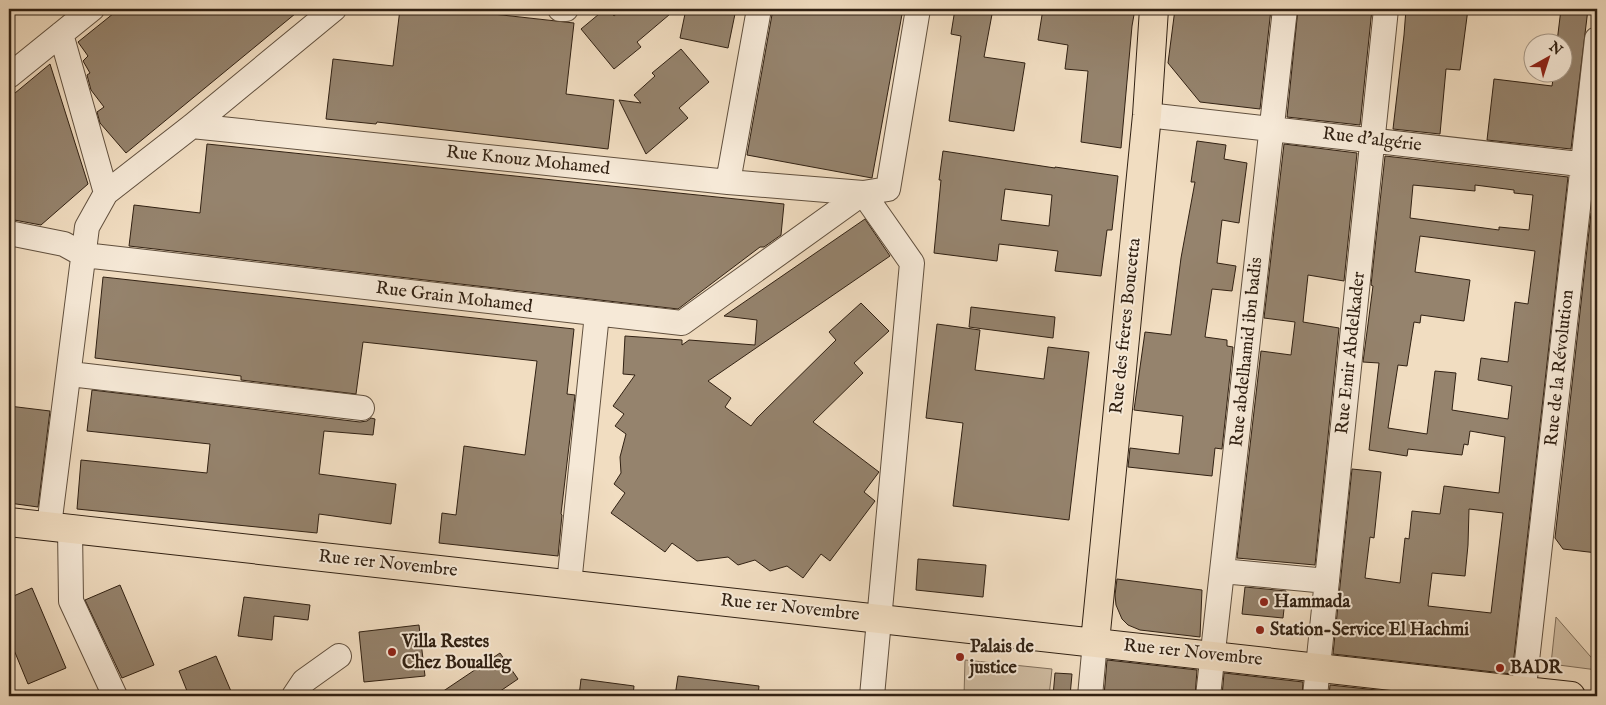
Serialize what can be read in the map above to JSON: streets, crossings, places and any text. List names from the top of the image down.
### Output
{
  "streets": {
    "main road": ["Rue des freres Boucetta", "Rue 1er Novembre"],
    "street": [
      "Rue d'algérie",
      "Rue Knouz Mohamed",
      "Rue Grain Mohamed",
      "Rue abdelhamid ibn badis",
      "Rue Emir Abdelkader",
      "Rue de la Révolution"
    ]
  },
  "crossings": [
    ["Rue d'algérie", "Rue des freres Boucetta"],
    ["Rue d'algérie", "Rue abdelhamid ibn badis"],
    ["Rue d'algérie", "Rue Emir Abdelkader"],
    ["Rue d'algérie", "Rue de la Révolution"],
    ["Rue Knouz Mohamed", "Rue Grain Mohamed"],
    ["Rue des freres Boucetta", "Rue 1er Novembre"],
    ["Rue abdelhamid ibn badis", "Rue 1er Novembre"],
    ["Rue Emir Abdelkader", "Rue 1er Novembre"],
    ["Rue de la Révolution", "Rue 1er Novembre"]
  ],
  "places": [
    "Hammada",
    "Station-Service El Hachmi",
    "Villa Restes Chez Boualleg",
    "Palais de justice",
    "BADR"
  ],
  "north": "top right"
}
